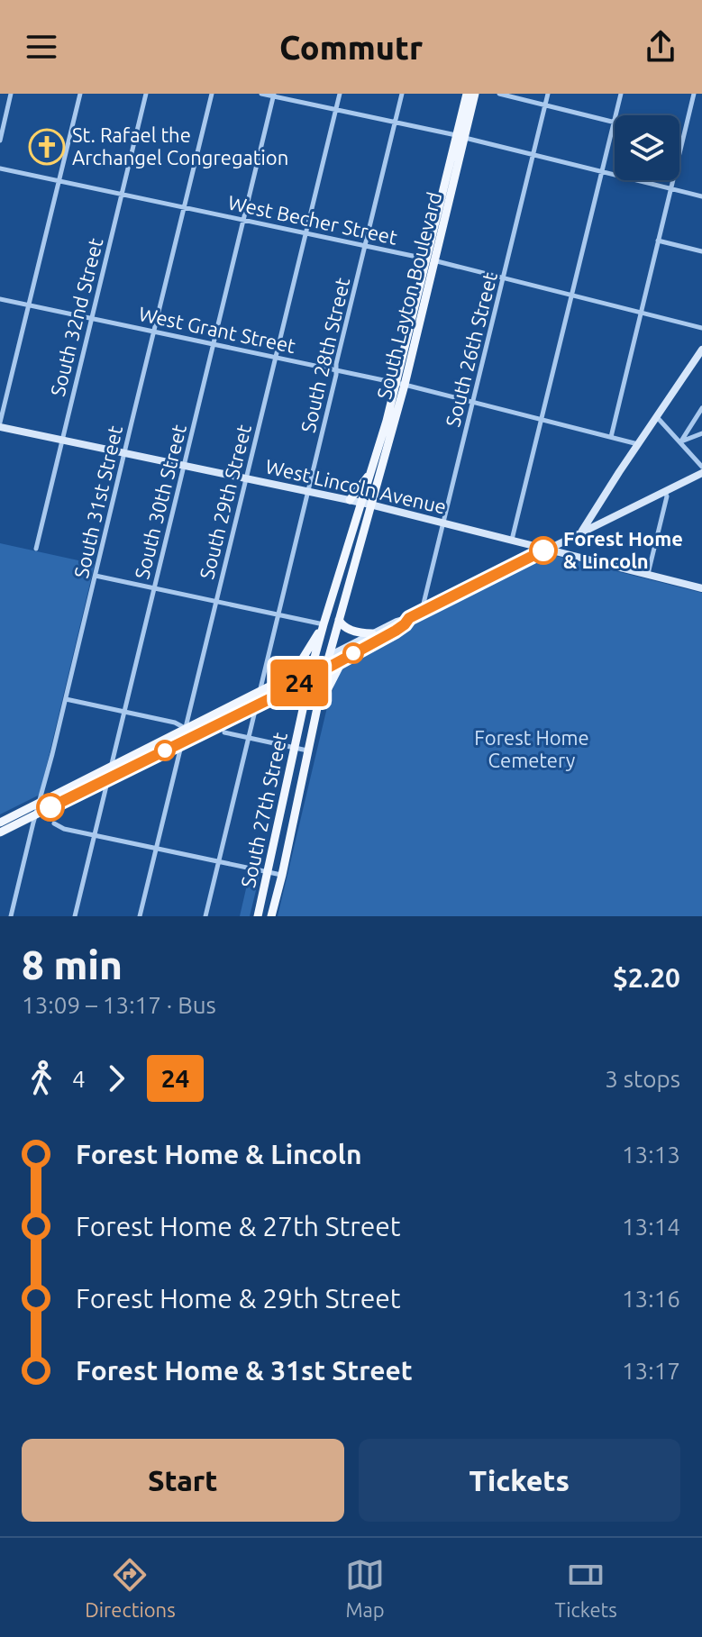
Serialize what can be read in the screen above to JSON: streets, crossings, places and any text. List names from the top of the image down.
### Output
{
  "streets": {
    "main road": ["South Layton Boulevard", "West Lincoln Avenue", "South 27th Street"],
    "street": [
      "West Becher Street",
      "South 32nd Street",
      "West Grant Street",
      "South 26th Street",
      "South 28th Street",
      "South 31st Street",
      "South 30th Street",
      "South 29th Street"
    ]
  },
  "crossings": [
    ["West Becher Street", "South Layton Boulevard"],
    ["West Becher Street", "South 32nd Street"],
    ["West Becher Street", "South 26th Street"],
    ["West Becher Street", "South 28th Street"],
    ["West Becher Street", "South 31st Street"],
    ["West Becher Street", "South 30th Street"],
    ["West Becher Street", "South 29th Street"],
    ["South Layton Boulevard", "West Grant Street"],
    ["South Layton Boulevard", "West Lincoln Avenue"],
    ["South Layton Boulevard", "South 27th Street"],
    ["South 32nd Street", "West Grant Street"],
    ["South 32nd Street", "West Lincoln Avenue"],
    ["West Grant Street", "South 26th Street"],
    ["West Grant Street", "South 28th Street"],
    ["West Grant Street", "South 31st Street"],
    ["West Grant Street", "South 30th Street"],
    ["West Grant Street", "South 29th Street"],
    ["South 26th Street", "West Lincoln Avenue"],
    ["South 28th Street", "West Lincoln Avenue"],
    ["West Lincoln Avenue", "South 31st Street"],
    ["West Lincoln Avenue", "South 30th Street"],
    ["West Lincoln Avenue", "South 29th Street"],
    ["West Lincoln Avenue", "South 27th Street"]
  ],
  "parks": ["Forest Home Cemetery"],
  "places": {
    "church": ["St. Rafael the Archangel Congregation"],
    "other": ["Forest Home & Lincoln"]
  },
  "lines": ["bus line 24"],
  "page": {
    "header": "Commutr",
    "on_map": "24",
    "heading": ["8 min", "13:09 – 13:17 · Bus", "$2.20"],
    "legs": ["4", "24", "3 stops"],
    "list": [
      {
        "name": "Forest Home & Lincoln",
        "value": "13:13"
      },
      {
        "name": "Forest Home & 27th Street",
        "value": "13:14"
      },
      {
        "name": "Forest Home & 29th Street",
        "value": "13:16"
      },
      {
        "name": "Forest Home & 31st Street",
        "value": "13:17"
      }
    ],
    "buttons": ["Start", "Tickets"],
    "tabs": ["Directions", "Map", "Tickets"]
  }
}
